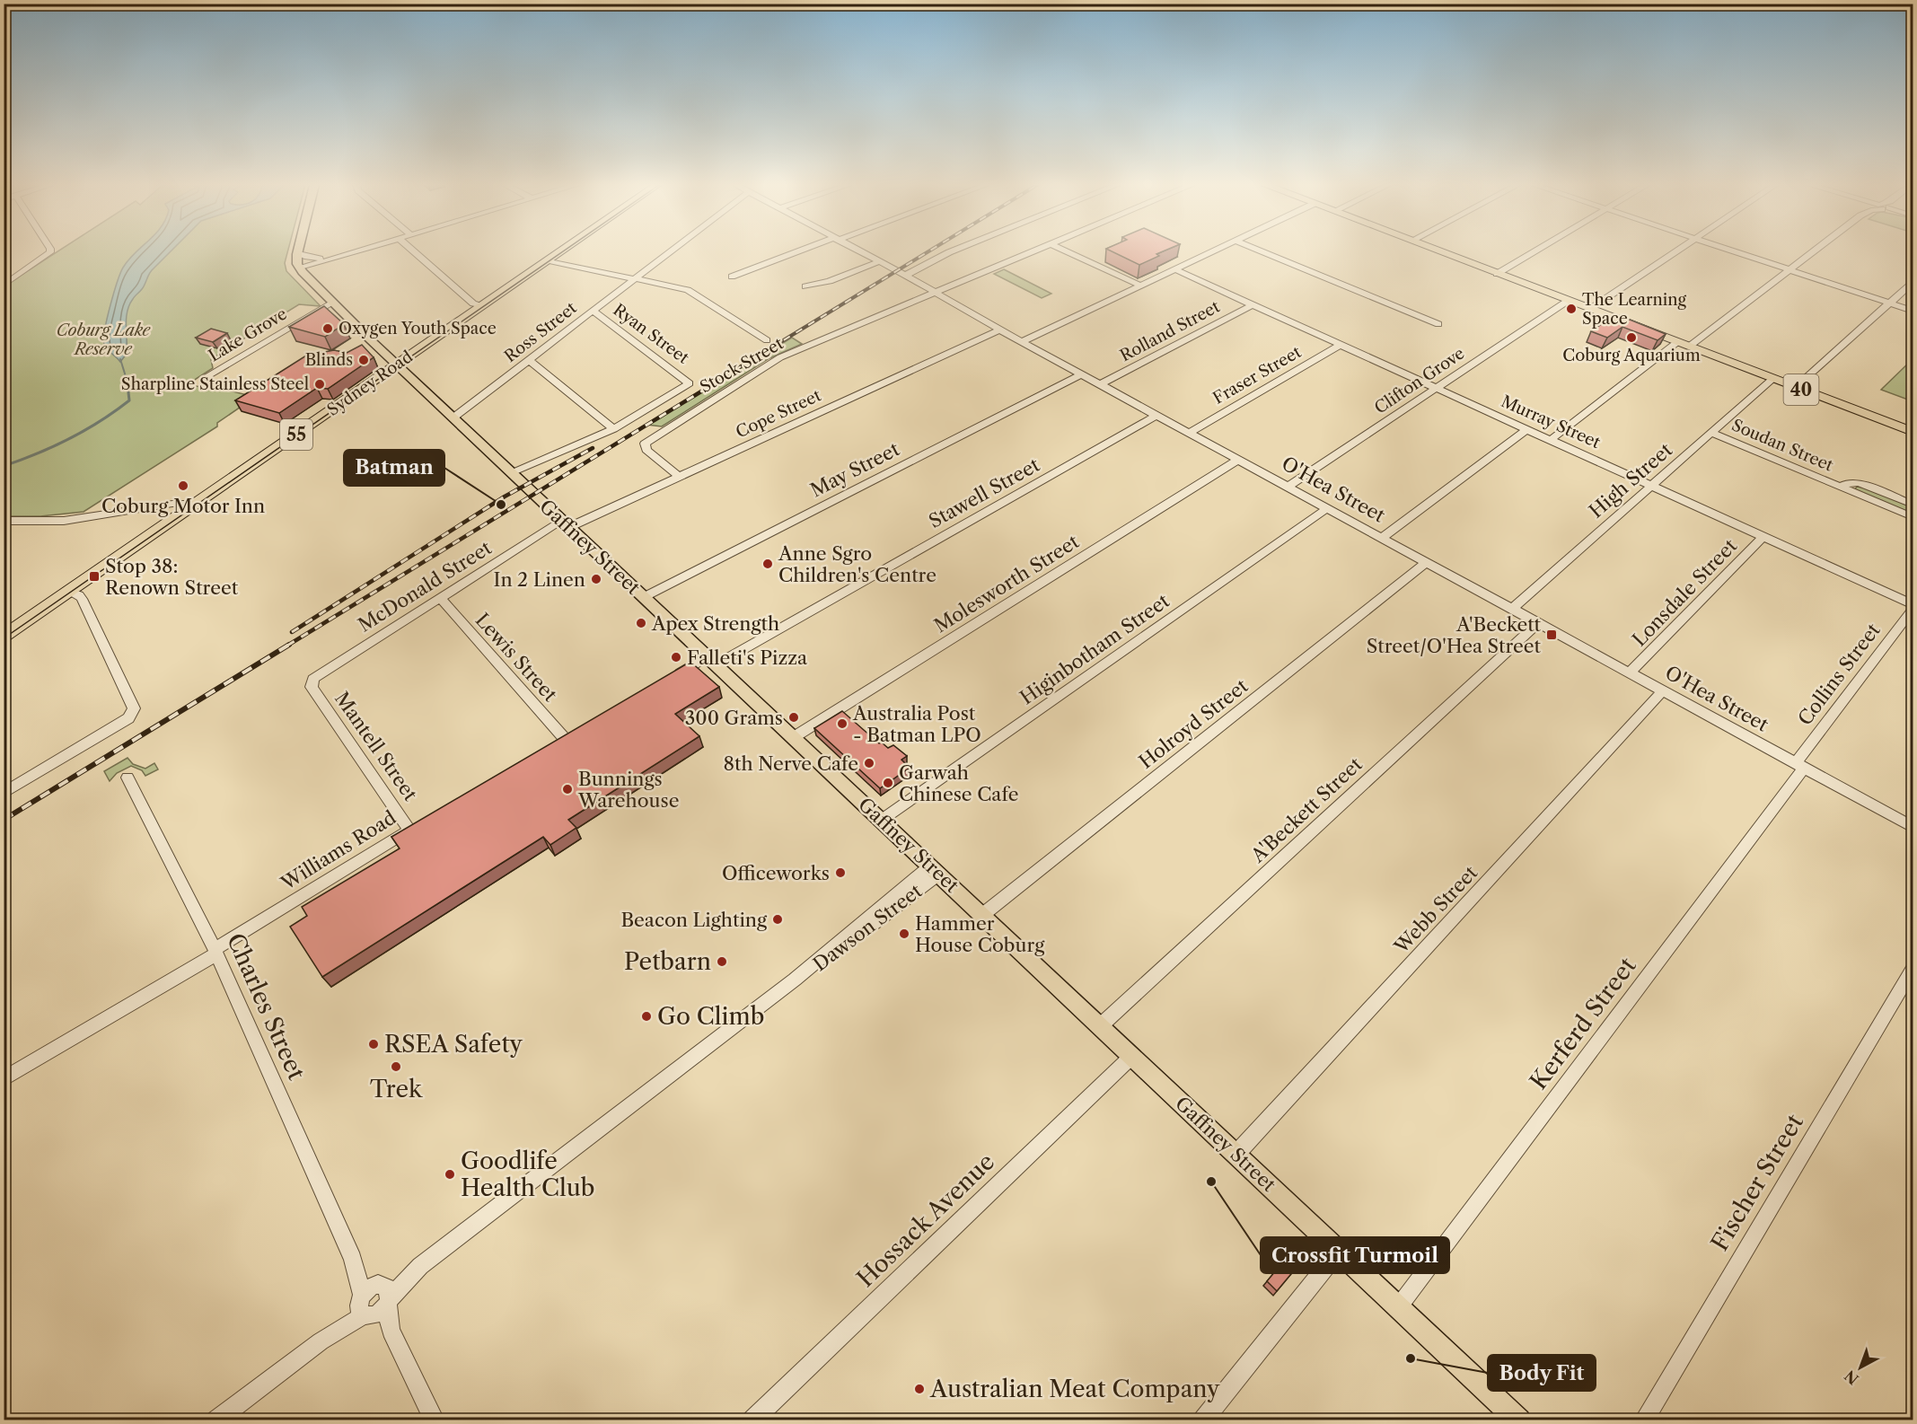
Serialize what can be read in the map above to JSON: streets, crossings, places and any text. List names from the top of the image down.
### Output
{
  "streets": {
    "highway": ["Sydney Road", "40", "55"],
    "main road": ["Gaffney Street"],
    "street": [
      "Rolland Street",
      "Ross Street",
      "Ryan Street",
      "Lake Grove",
      "Stock Street",
      "Fraser Street",
      "Clifton Grove",
      "Cope Street",
      "Murray Street",
      "Soudan Street",
      "May Street",
      "High Street",
      "O'Hea Street",
      "Stawell Street",
      "Molesworth Street",
      "McDonald Street",
      "Lonsdale Street",
      "Higinbotham Street",
      "Lewis Street",
      "Collins Street",
      "Holroyd Street",
      "Mantell Street",
      "A'Beckett Street",
      "Williams Road",
      "Webb Street",
      "Dawson Street",
      "Charles Street",
      "Kerferd Street",
      "Fischer Street",
      "Hossack Avenue"
    ]
  },
  "crossings": [
    ["Rolland Street", "Murray Street"],
    ["Rolland Street", "O'Hea Street"],
    ["Ross Street", "Ryan Street"],
    ["Ross Street", "Gaffney Street"],
    ["Lake Grove", "Gaffney Street"],
    ["Stock Street", "Cope Street"],
    ["Stock Street", "O'Hea Street"],
    ["Fraser Street", "Murray Street"],
    ["Fraser Street", "O'Hea Street"],
    ["Clifton Grove", "40"],
    ["Clifton Grove", "Murray Street"],
    ["Clifton Grove", "O'Hea Street"],
    ["Sydney Road", "Gaffney Street"],
    ["40", "High Street"],
    ["Cope Street", "O'Hea Street"],
    ["Cope Street", "Gaffney Street"],
    ["Cope Street", "McDonald Street"],
    ["Murray Street", "High Street"],
    ["Murray Street", "Lonsdale Street"],
    ["Soudan Street", "High Street"],
    ["May Street", "O'Hea Street"],
    ["May Street", "Gaffney Street"],
    ["High Street", "O'Hea Street"],
    ["O'Hea Street", "Stawell Street"],
    ["O'Hea Street", "Molesworth Street"],
    ["O'Hea Street", "Lonsdale Street"],
    ["O'Hea Street", "Higinbotham Street"],
    ["O'Hea Street", "Collins Street"],
    ["O'Hea Street", "Holroyd Street"],
    ["O'Hea Street", "A'Beckett Street"],
    ["O'Hea Street", "Webb Street"],
    ["O'Hea Street", "Kerferd Street"],
    ["Stawell Street", "Gaffney Street"],
    ["Gaffney Street", "Molesworth Street"],
    ["Gaffney Street", "McDonald Street"],
    ["Gaffney Street", "Higinbotham Street"],
    ["Gaffney Street", "Holroyd Street"],
    ["Gaffney Street", "A'Beckett Street"],
    ["Gaffney Street", "Webb Street"],
    ["Gaffney Street", "Dawson Street"],
    ["Gaffney Street", "Kerferd Street"],
    ["Gaffney Street", "Hossack Avenue"],
    ["McDonald Street", "Lewis Street"],
    ["McDonald Street", "Mantell Street"],
    ["Collins Street", "Kerferd Street"],
    ["Mantell Street", "Williams Road"],
    ["Williams Road", "Charles Street"],
    ["Dawson Street", "Charles Street"]
  ],
  "parks": ["Coburg Lake Reserve"],
  "places": {
    "other": [
      "The Learning Space",
      "Oxygen Youth Space",
      "Coburg Aquarium",
      "Blinds",
      "Sharpline Stainless Steel",
      "Coburg Motor Inn",
      "Batman",
      "Anne Sgro Children's Centre",
      "In 2 Linen",
      "Apex Strength",
      "Falleti's Pizza",
      "300 Grams",
      "Australia Post - Batman LPO",
      "8th Nerve Cafe",
      "Garwah Chinese Cafe",
      "Bunnings Warehouse",
      "Officeworks",
      "Beacon Lighting",
      "Hammer House Coburg",
      "Petbarn",
      "Go Climb",
      "RSEA Safety",
      "Trek",
      "Goodlife Health Club",
      "Crossfit Turmoil",
      "Body Fit",
      "Australian Meat Company"
    ],
    "transit": ["Stop 38: Renown Street", "A'Beckett Street/O'Hea Street"]
  },
  "north": "bottom left"
}
